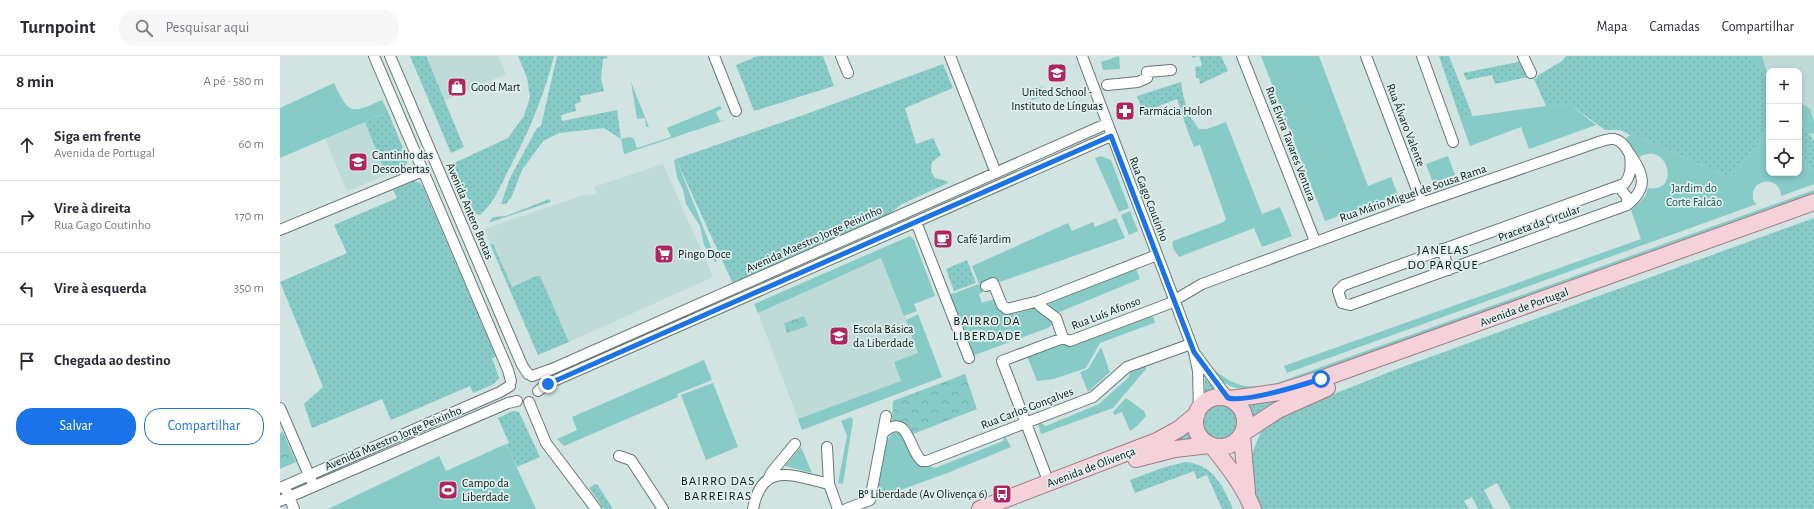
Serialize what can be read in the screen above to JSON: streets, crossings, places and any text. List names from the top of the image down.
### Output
{
  "streets": {
    "main road": ["Avenida de Portugal", "Avenida de Olivença"],
    "street": [
      "Rua Álvaro Valente",
      "Rua Elvira Tavares Ventura",
      "Rua Mário Miguel de Sousa Rama",
      "Rua Gago Coutinho",
      "Avenida Antero Brotas",
      "Praceta da Circular",
      "Avenida Maestro Jorge Peixinho",
      "Rua Luís Afonso",
      "Rua Carlos Gonçalves"
    ]
  },
  "crossings": [
    ["Rua Álvaro Valente", "Rua Mário Miguel de Sousa Rama"],
    ["Rua Elvira Tavares Ventura", "Rua Mário Miguel de Sousa Rama"],
    ["Rua Mário Miguel de Sousa Rama", "Rua Gago Coutinho"],
    ["Rua Mário Miguel de Sousa Rama", "Praceta da Circular"],
    ["Rua Mário Miguel de Sousa Rama", "Rua Luís Afonso"],
    ["Rua Gago Coutinho", "Avenida Maestro Jorge Peixinho"],
    ["Rua Gago Coutinho", "Avenida de Portugal"],
    ["Rua Gago Coutinho", "Rua Luís Afonso"],
    ["Rua Gago Coutinho", "Rua Carlos Gonçalves"],
    ["Rua Gago Coutinho", "Avenida de Olivença"],
    ["Avenida Antero Brotas", "Avenida Maestro Jorge Peixinho"],
    ["Avenida de Portugal", "Avenida de Olivença"],
    ["Rua Luís Afonso", "Rua Carlos Gonçalves"]
  ],
  "districts": ["JANELAS DO PARQUE", "BAIRRO DA LIBERDADE", "BAIRRO DAS BARREIRAS"],
  "parks": ["Jardim do Corte Falcão"],
  "places": {
    "school or university": ["United School - Instituto de Línguas", "Cantinho das Descobertas", "Escola Básica da Liberdade"],
    "shop": ["Good Mart"],
    "pharmacy": ["Farmácia Holon"],
    "cafe": ["Café Jardim"],
    "supermarket": ["Pingo Doce"],
    "sports": ["Campo da Liberdade"],
    "bus stop": ["Bº Liberdade (Av Olivença 6)"]
  },
  "page": {
    "header": "Turnpoint",
    "search": "Pesquisar aqui",
    "nav": ["Mapa", "Camadas", "Compartilhar"],
    "heading": ["8 min", "A pé · 580 m"],
    "map_buttons": ["+", "−"],
    "list": [
      ["Siga em frente", "Avenida de Portugal", "60 m"],
      ["Vire à direita", "Rua Gago Coutinho", "170 m"],
      ["Vire à esquerda", "350 m"],
      "Chegada ao destino"
    ],
    "buttons": ["Salvar", "Compartilhar"]
  }
}
